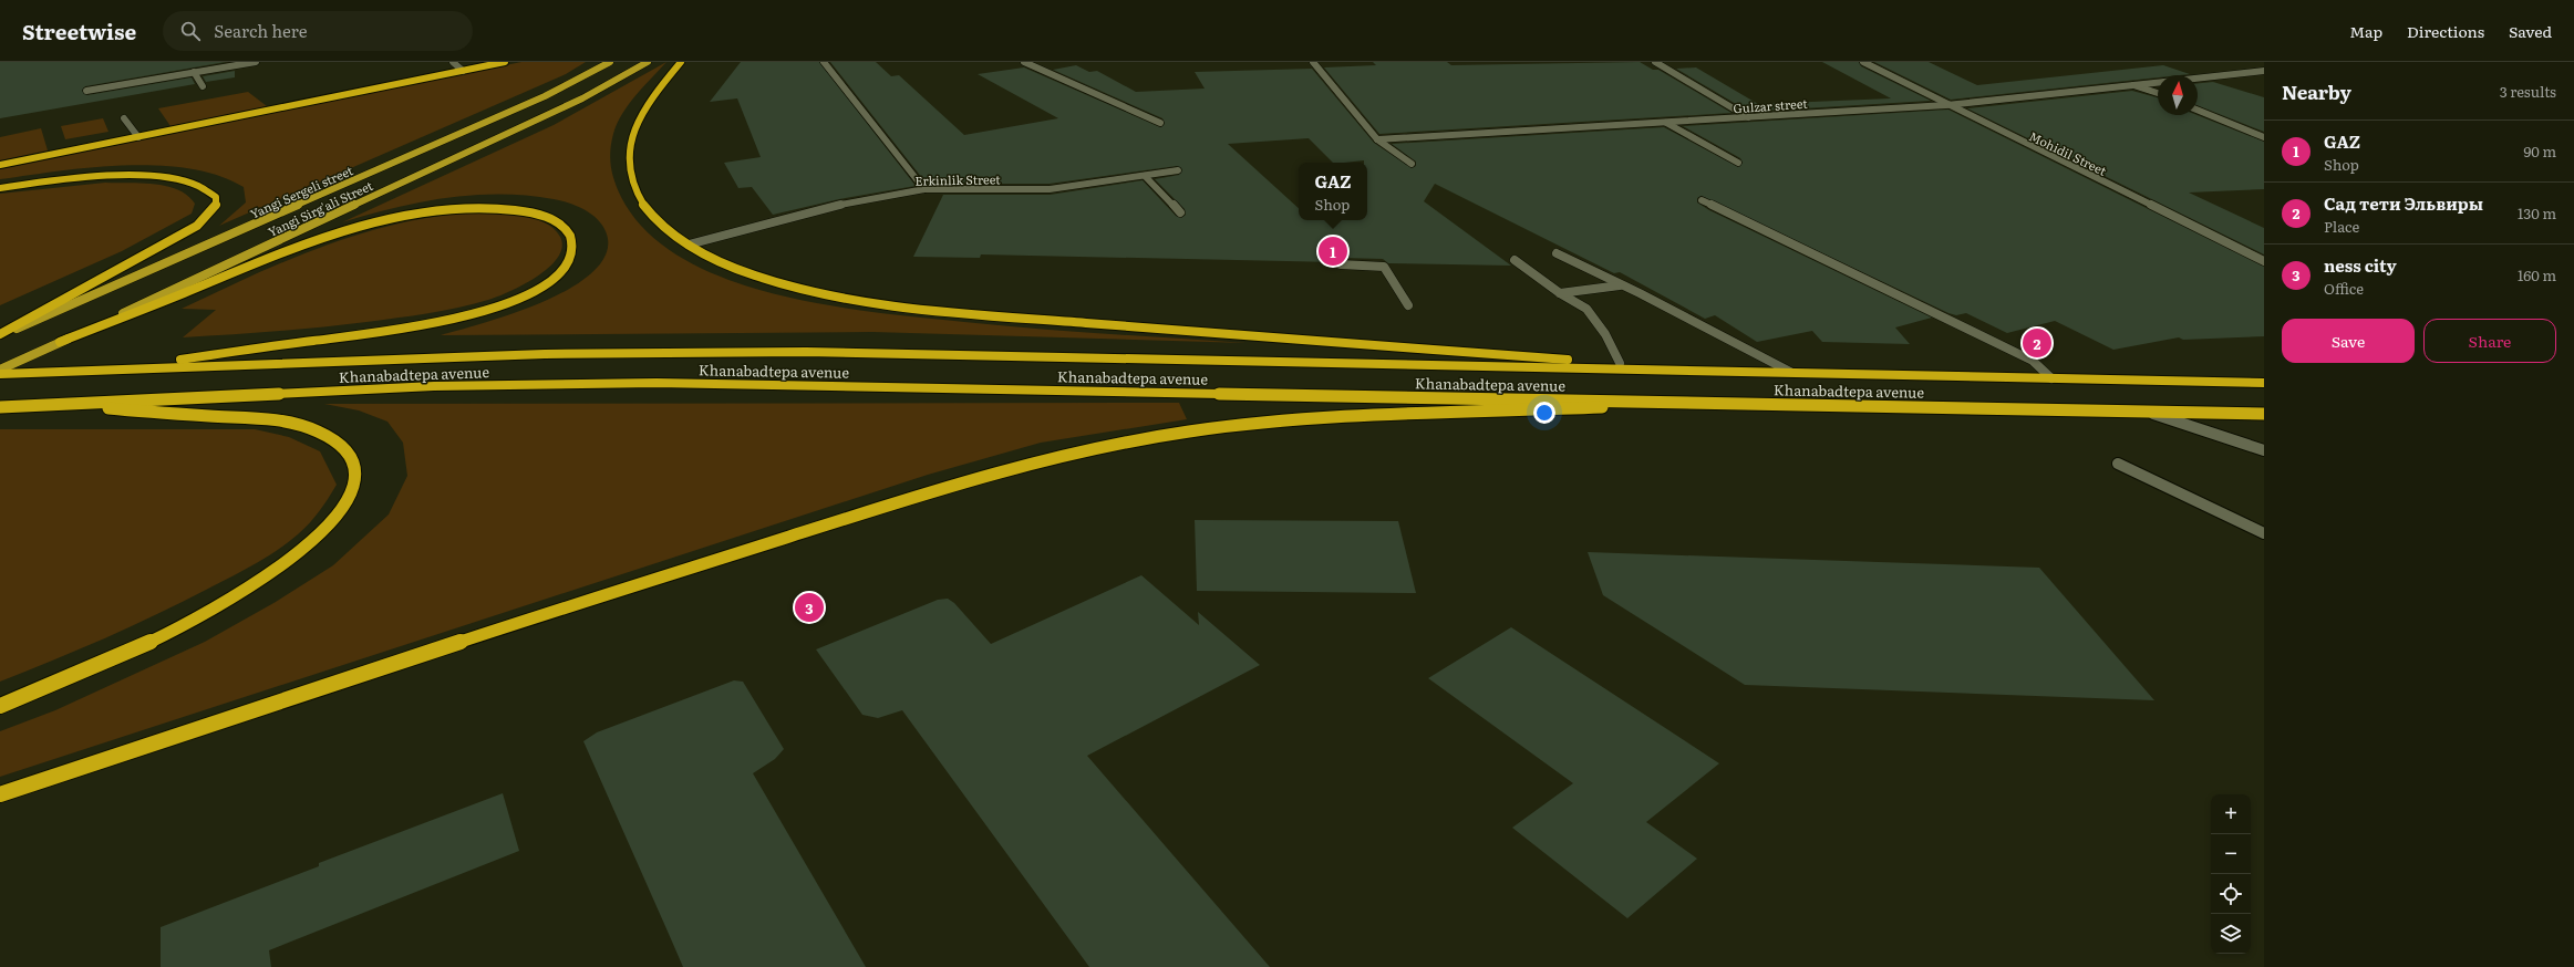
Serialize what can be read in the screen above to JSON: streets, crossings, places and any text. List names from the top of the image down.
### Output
{
  "streets": {
    "highway": ["Khanabadtepa avenue"],
    "main road": ["Yangi Sergeli street", "Yangi Sirg'ali Street"],
    "street": ["Gulzar street", "Mohidil Street", "Erkinlik Street"]
  },
  "crossings": [
    ["Gulzar street", "Mohidil Street"]
  ],
  "north": "top",
  "page": {
    "header": "Streetwise",
    "search": "Search here",
    "nav": ["Map", "Directions", "Saved"],
    "heading": ["Nearby", "3 results"],
    "list": [
      {
        "mark": "1",
        "name": "GAZ",
        "note": "Shop",
        "value": "90 m"
      },
      {
        "mark": "2",
        "name": "Сад тети Эльвиры",
        "note": "Place",
        "value": "130 m"
      },
      {
        "mark": "3",
        "name": "ness city",
        "note": "Office",
        "value": "160 m"
      }
    ],
    "popup": ["GAZ", "Shop"],
    "pins": ["1", "2", "3"],
    "buttons": ["Save", "Share"],
    "map_buttons": ["+", "−"]
  }
}
